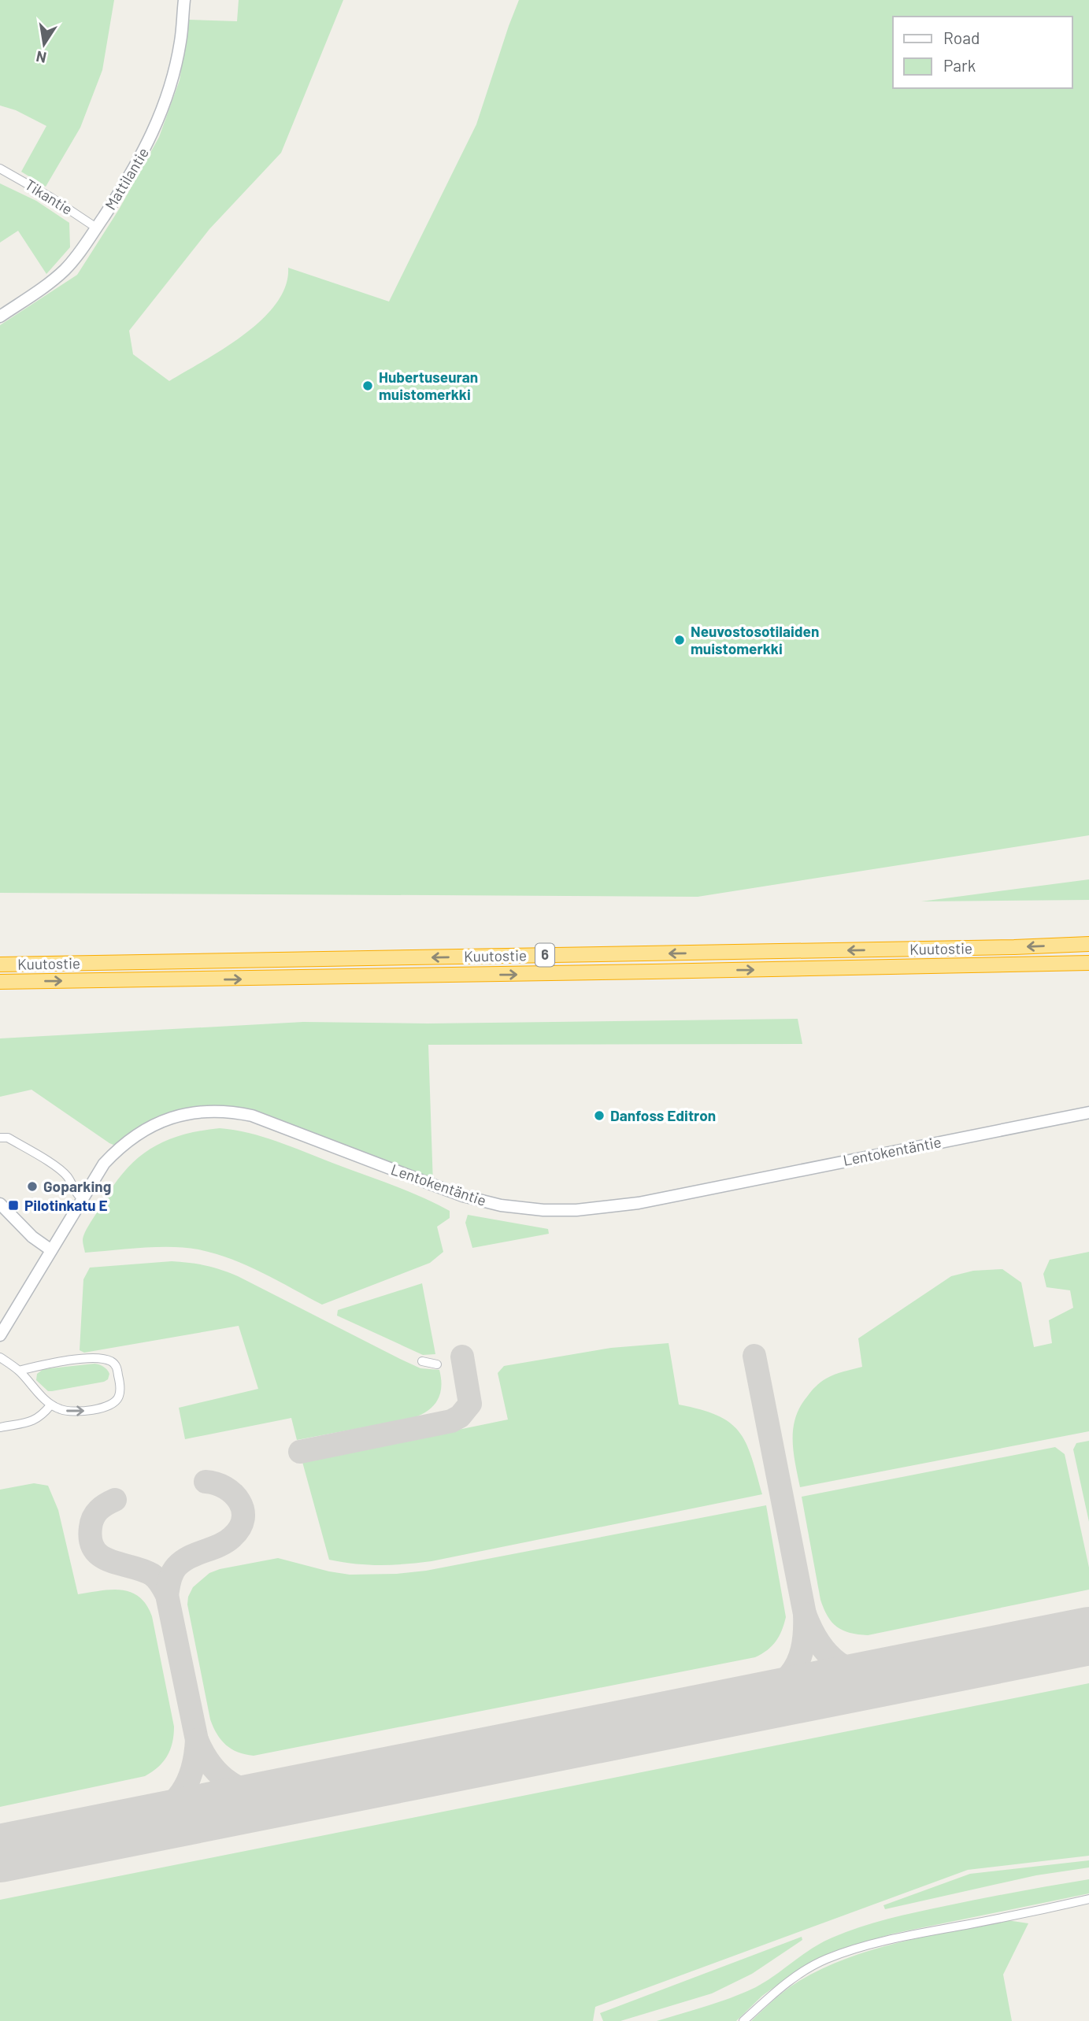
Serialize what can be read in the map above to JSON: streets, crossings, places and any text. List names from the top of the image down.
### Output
{
  "streets": {
    "highway": ["Kuutostie", "6"],
    "street": ["Mattilantie", "Tikantie", "Lentokentäntie"]
  },
  "crossings": [
    ["Mattilantie", "Tikantie"]
  ],
  "places": {
    "other": [
      "Hubertuseuran muistomerkki",
      "Neuvostosotilaiden muistomerkki",
      "Danfoss Editron",
      "Goparking"
    ],
    "transit": ["Pilotinkatu E"]
  },
  "legend": ["Road", "Park"],
  "north": "bottom"
}
